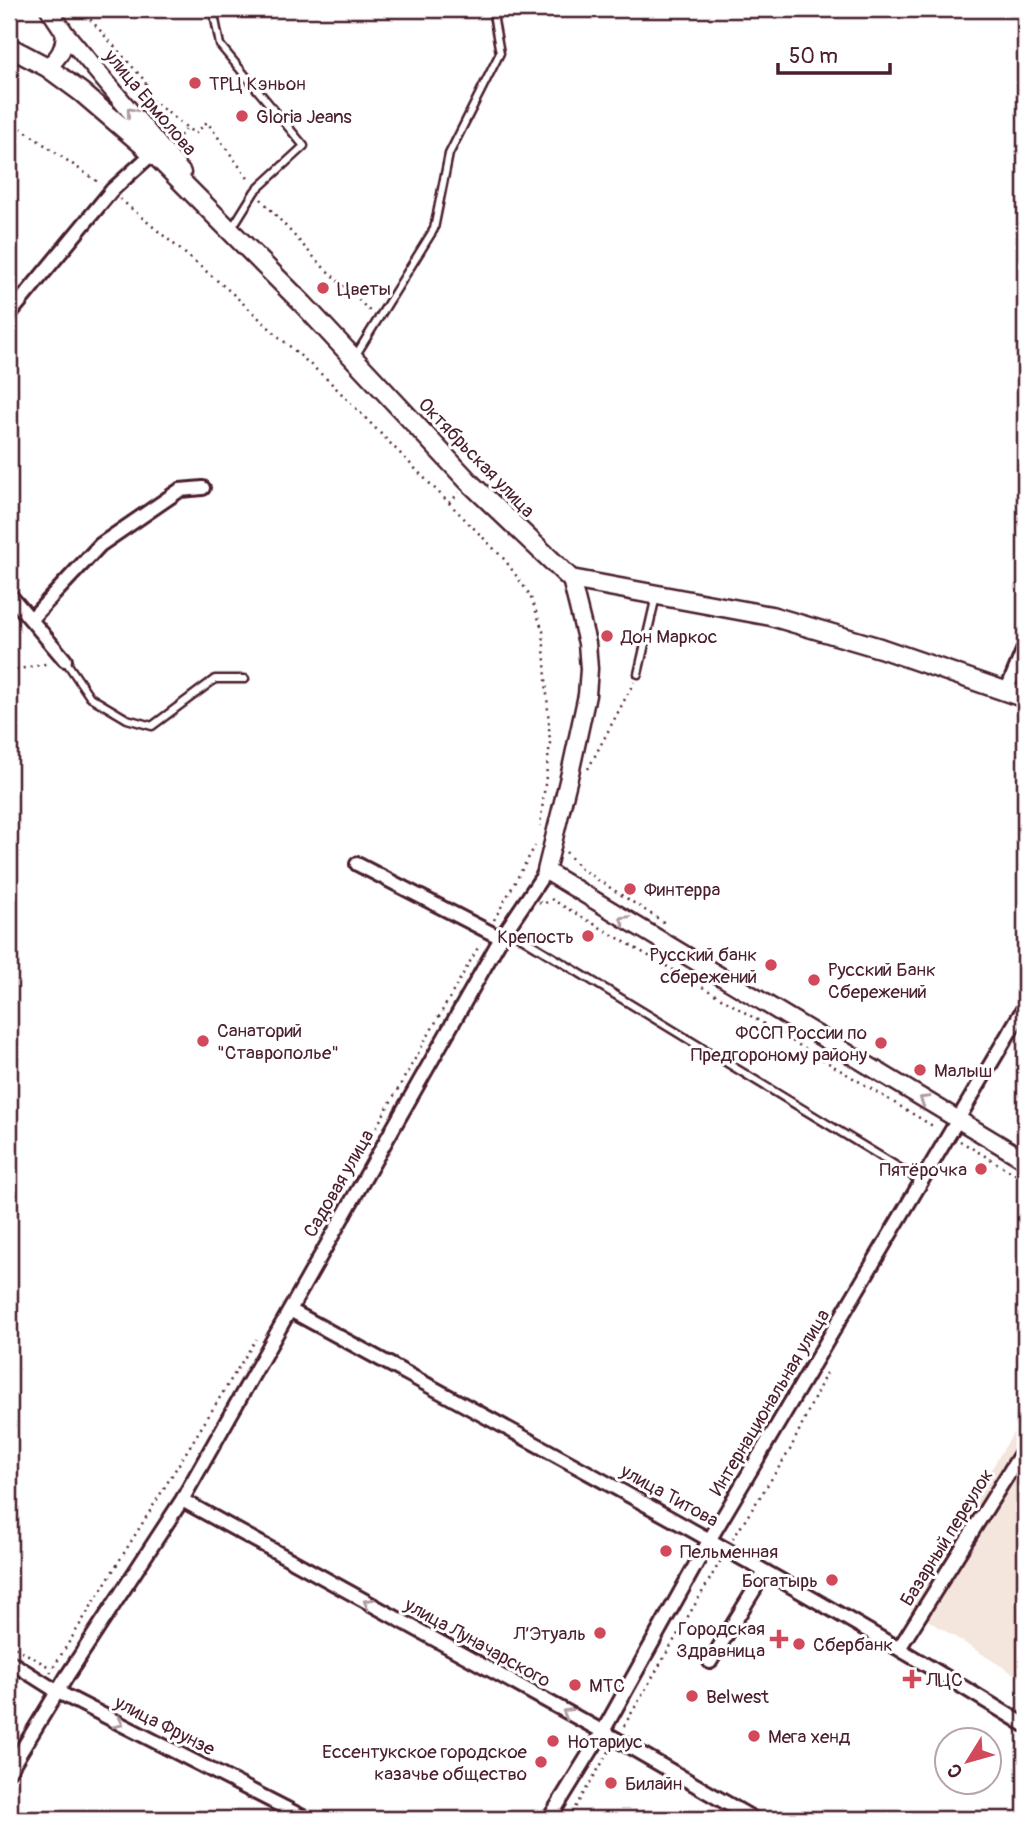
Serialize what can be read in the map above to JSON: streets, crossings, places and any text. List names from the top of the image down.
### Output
{
  "streets": {
    "main road": ["Октябрьская улица"],
    "street": [
      "улица Ермолова",
      "Садовая улица",
      "Интернациональная улица",
      "улица Титова",
      "Базарный переулок",
      "улица Луначарского",
      "улица Фрунзе"
    ]
  },
  "crossings": [
    ["улица Ермолова", "Октябрьская улица"],
    ["Октябрьская улица", "Садовая улица"],
    ["Садовая улица", "улица Титова"],
    ["Садовая улица", "улица Луначарского"],
    ["Садовая улица", "улица Фрунзе"],
    ["Интернациональная улица", "улица Титова"],
    ["Интернациональная улица", "улица Луначарского"],
    ["улица Титова", "Базарный переулок"]
  ],
  "one_way": ["улица Ермолова", "улица Луначарского", "улица Фрунзе"],
  "places": {
    "other": [
      "ТРЦ Кэньон",
      "Gloria Jeans",
      "Цветы",
      "Дон Маркос",
      "Финтерра",
      "Крепость",
      "Русский банк сбережений",
      "Русский Банк Сбережений",
      "Санаторий \"Ставрополье\"",
      "ФССП России по Предгороному району",
      "Малыш",
      "Пятёрочка",
      "Пельменная",
      "Богатырь",
      "Л’Этуаль",
      "Сбербанк",
      "МТС",
      "Belwest",
      "Мега хенд",
      "Нотариус",
      "Ессентукское городское казачье общество",
      "Билайн"
    ],
    "health": ["Городская Здравница", "ЛЦС"]
  },
  "scale_bar": "50 m",
  "north": "bottom left"
}
